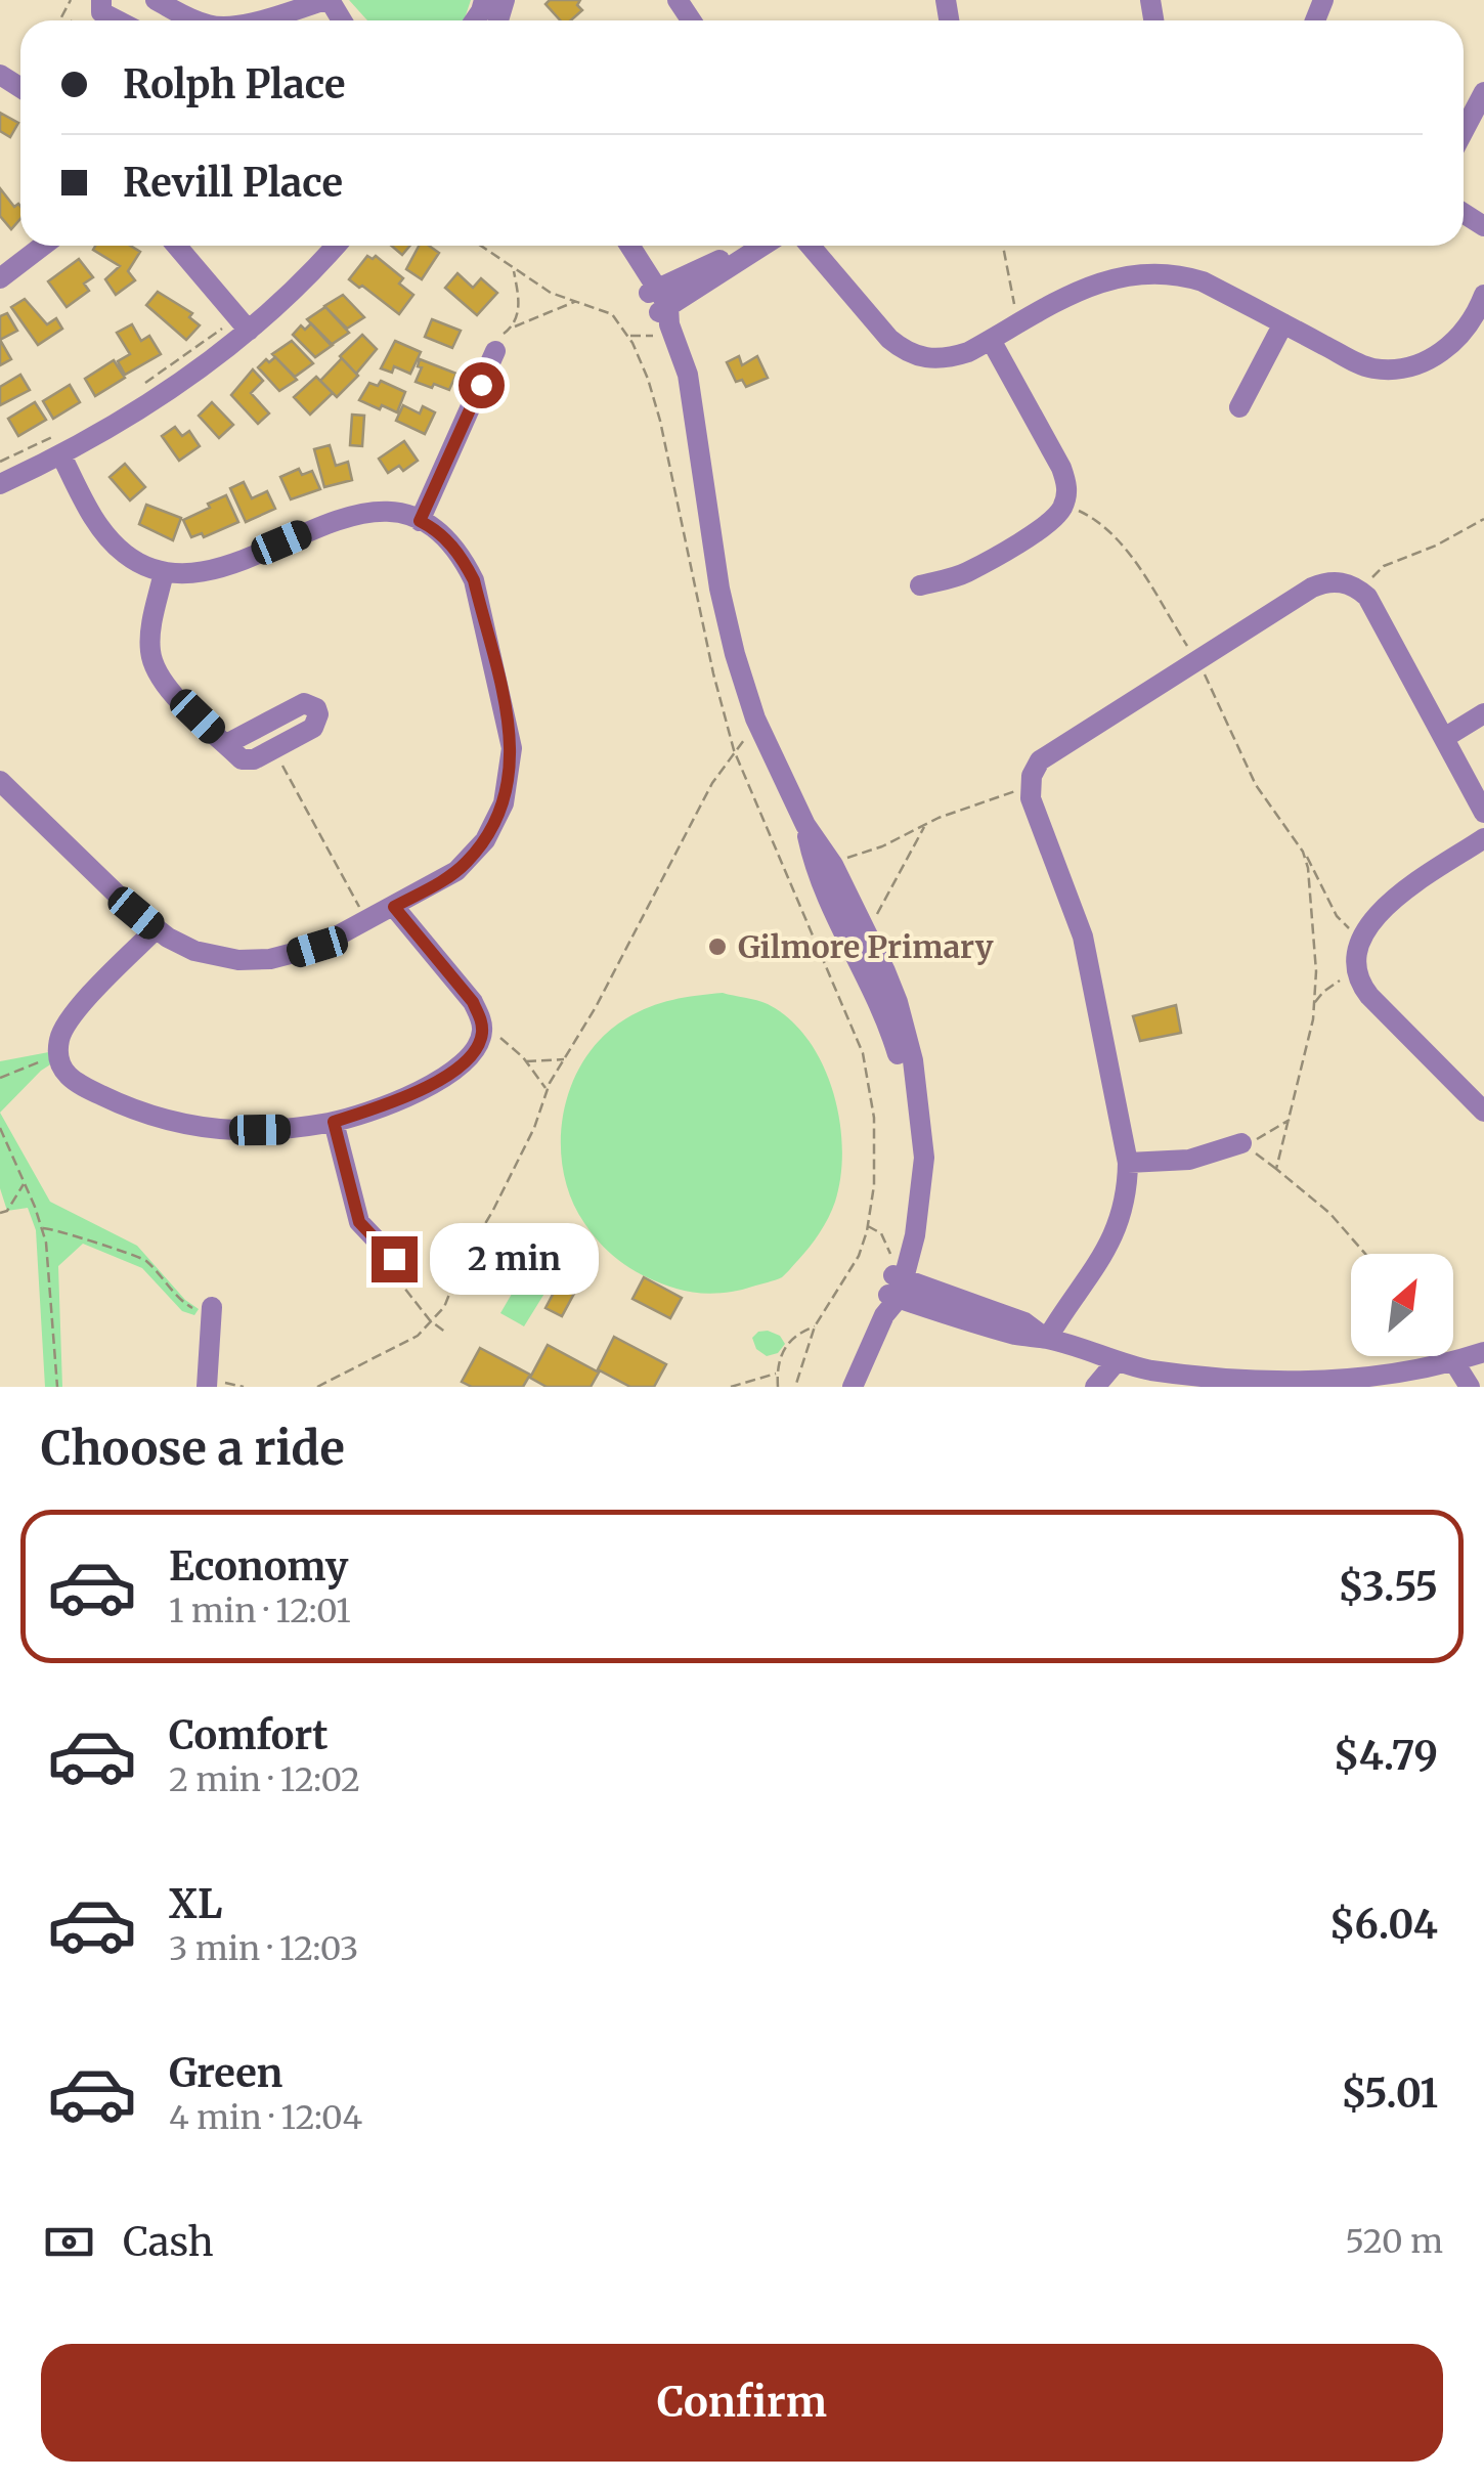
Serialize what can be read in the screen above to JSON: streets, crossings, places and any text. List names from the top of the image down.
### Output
{
  "places": ["Gilmore Primary"],
  "north": "top right",
  "page": {
    "banner": ["Rolph Place", "Revill Place"],
    "bubble": "2 min",
    "heading": "Choose a ride",
    "list": [
      {
        "name": "Economy",
        "note": "1 min · 12:01",
        "value": "$3.55"
      },
      {
        "name": "Comfort",
        "note": "2 min · 12:02",
        "value": "$4.79"
      },
      {
        "name": "XL",
        "note": "3 min · 12:03",
        "value": "$6.04"
      },
      {
        "name": "Green",
        "note": "4 min · 12:04",
        "value": "$5.01"
      }
    ],
    "pay": ["Cash", "520 m"],
    "buttons": "Confirm"
  }
}
